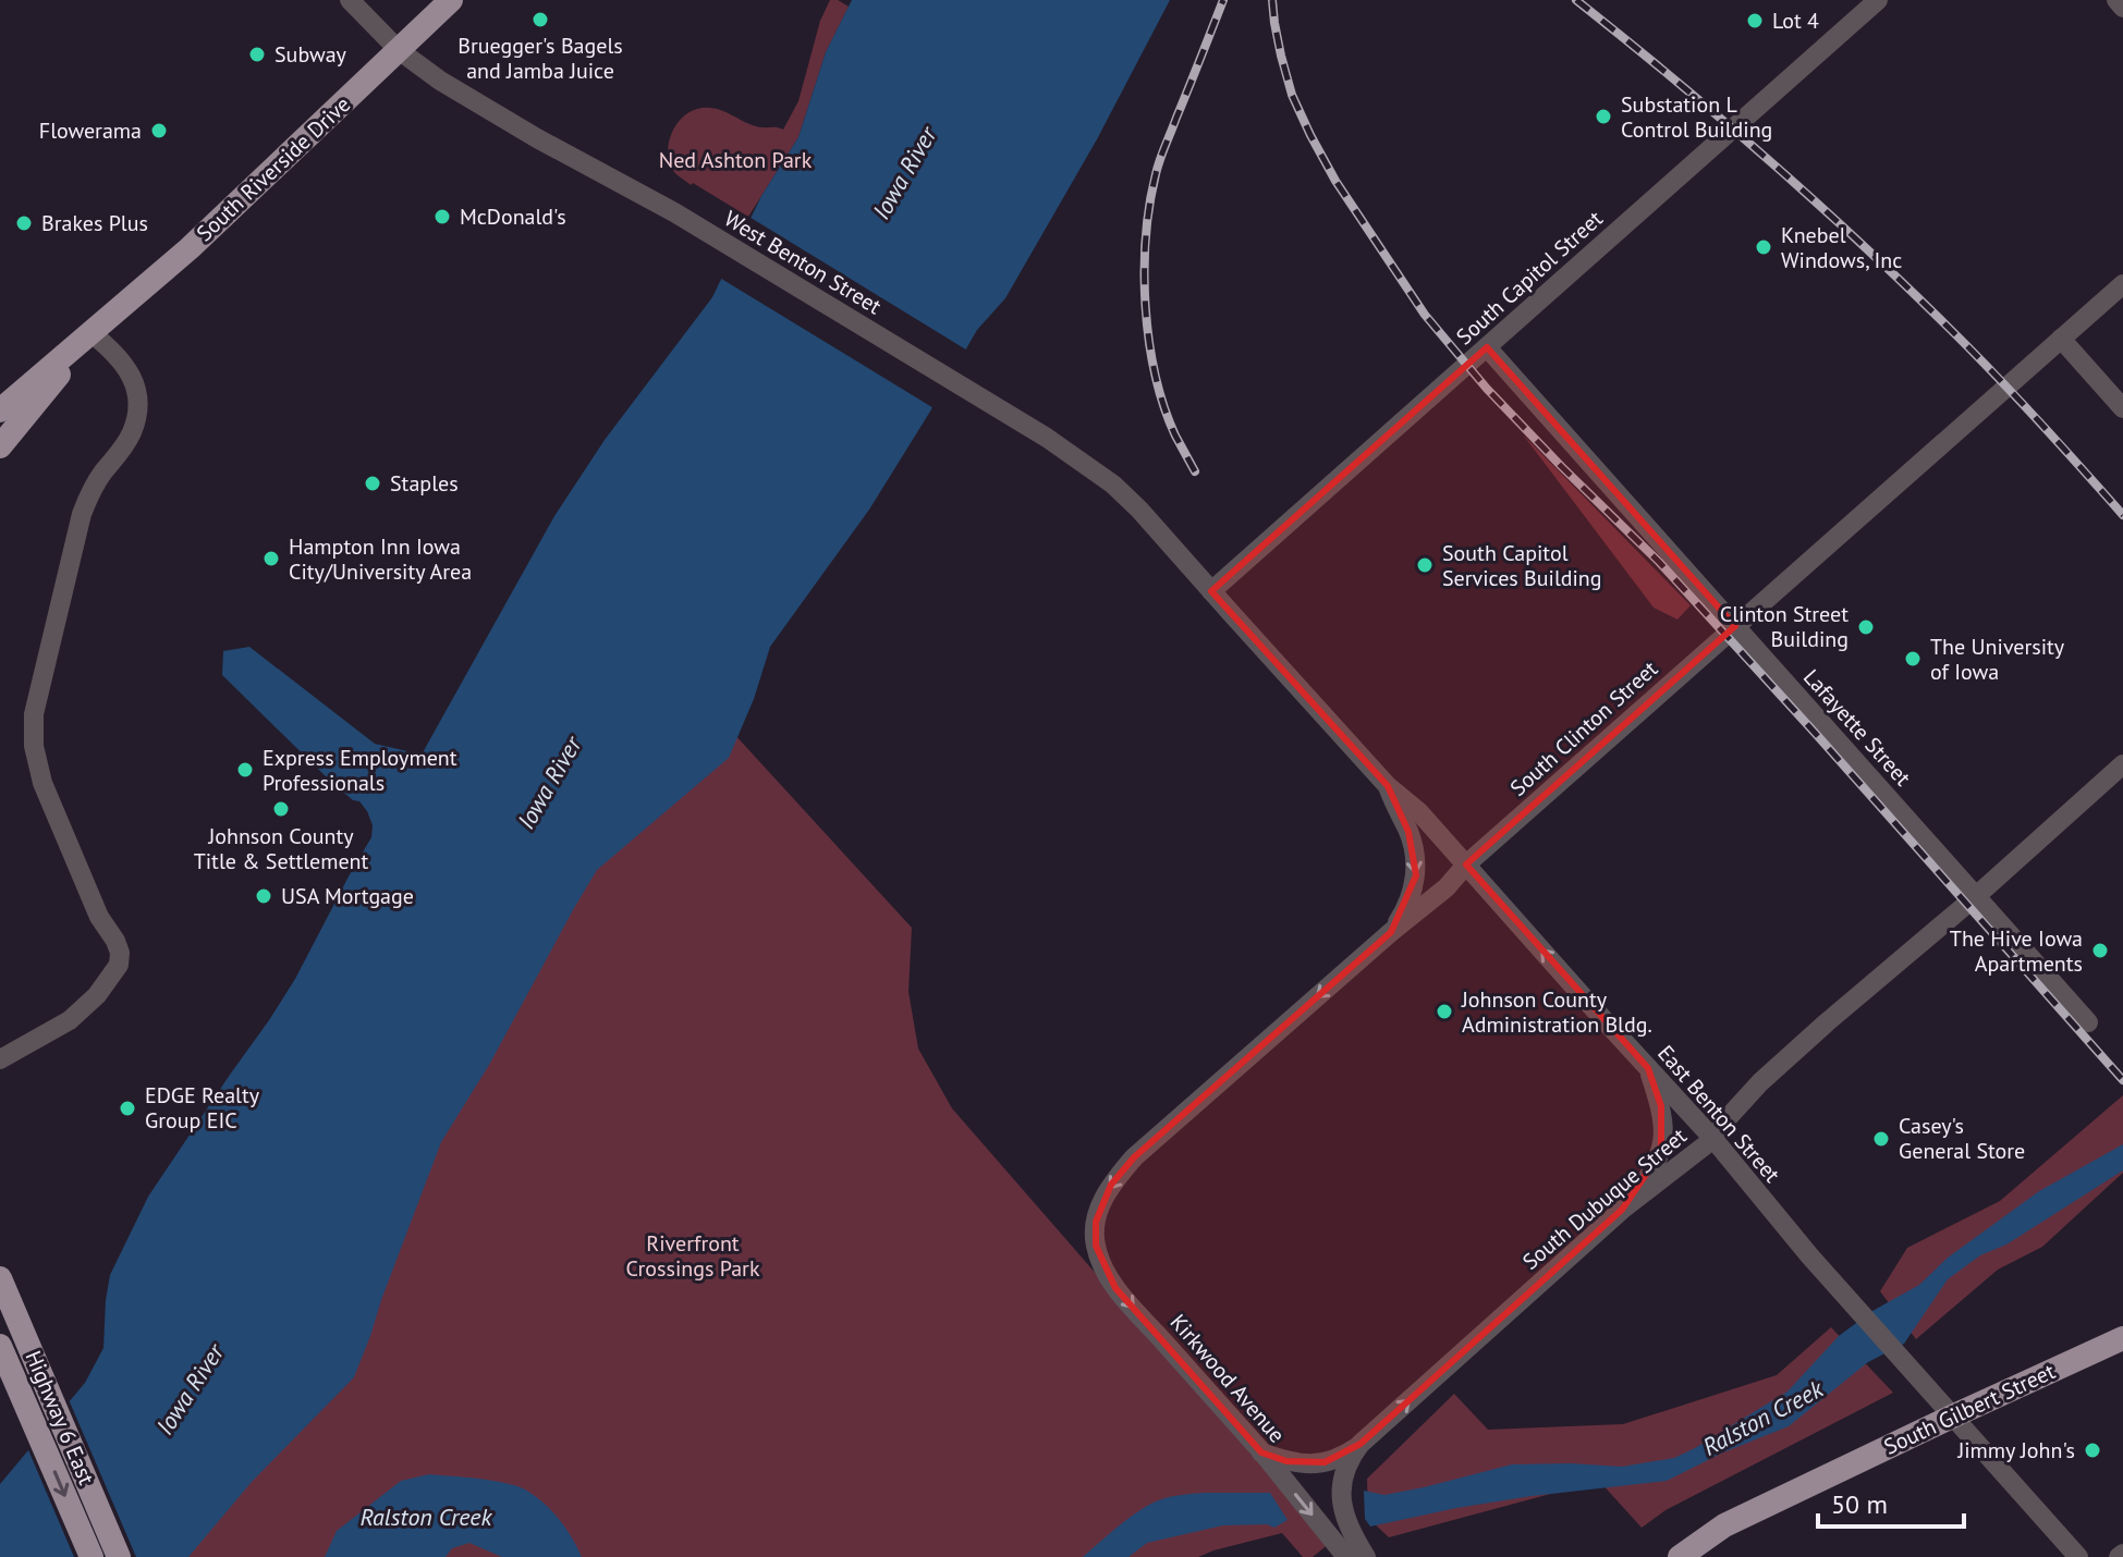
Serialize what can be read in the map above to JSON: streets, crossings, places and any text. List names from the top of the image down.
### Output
{
  "streets": {
    "main road": ["South Riverside Drive", "South Gilbert Street", "Highway 6 East"],
    "street": [
      "West Benton Street",
      "South Capitol Street",
      "Lafayette Street",
      "South Clinton Street",
      "East Benton Street",
      "South Dubuque Street",
      "Kirkwood Avenue"
    ]
  },
  "crossings": [
    ["South Riverside Drive", "West Benton Street"],
    ["West Benton Street", "South Capitol Street"],
    ["West Benton Street", "East Benton Street"],
    ["South Capitol Street", "Lafayette Street"],
    ["South Capitol Street", "East Benton Street"],
    ["Lafayette Street", "South Clinton Street"],
    ["Lafayette Street", "South Dubuque Street"],
    ["South Clinton Street", "East Benton Street"],
    ["South Clinton Street", "Kirkwood Avenue"],
    ["East Benton Street", "South Dubuque Street"],
    ["East Benton Street", "South Gilbert Street"]
  ],
  "one_way": ["Kirkwood Avenue"],
  "water": ["Iowa River", "Ralston Creek"],
  "parks": ["Ned Ashton Park", "Riverfront Crossings Park"],
  "places": [
    "Bruegger's Bagels and Jamba Juice",
    "Lot 4",
    "Subway",
    "Substation L Control Building",
    "Flowerama",
    "McDonald's",
    "Brakes Plus",
    "Knebel Windows, Inc",
    "Staples",
    "Hampton Inn Iowa City/University Area",
    "South Capitol Services Building",
    "Clinton Street Building",
    "The University of Iowa",
    "Express Employment Professionals",
    "Johnson County Title & Settlement",
    "USA Mortgage",
    "The Hive Iowa Apartments",
    "Johnson County Administration Bldg.",
    "EDGE Realty Group EIC",
    "Casey's General Store",
    "Jimmy John's"
  ],
  "scale_bar": "50 m"
}
